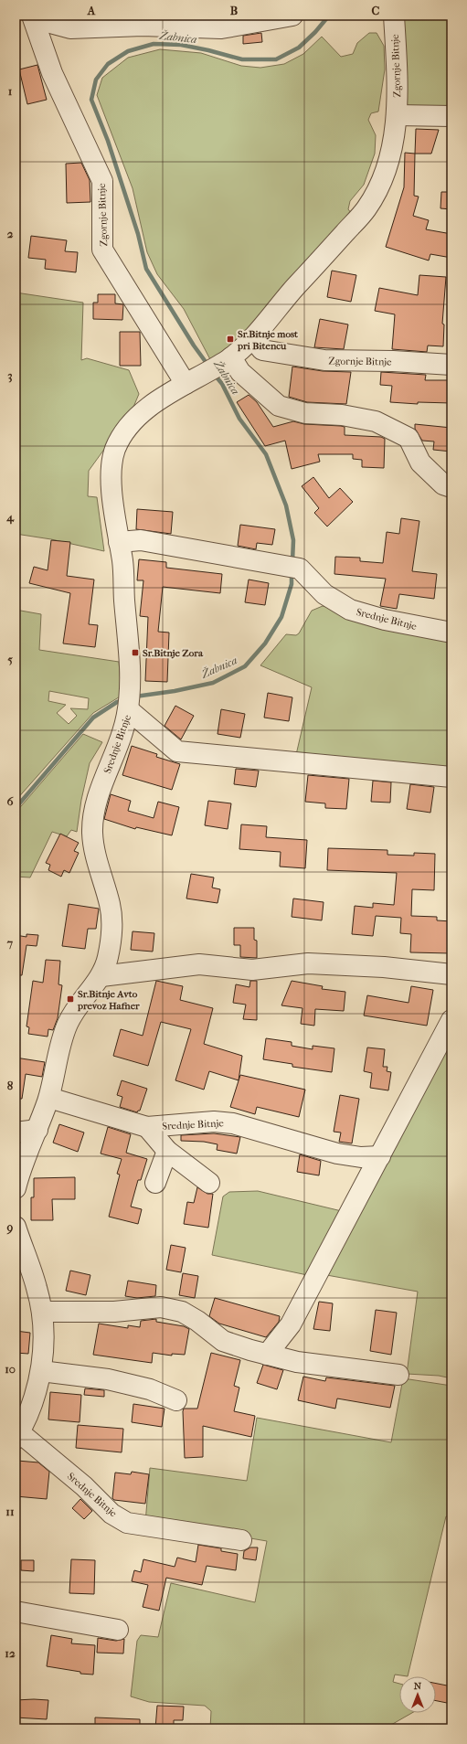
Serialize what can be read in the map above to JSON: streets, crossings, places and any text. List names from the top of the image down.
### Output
{
  "streets": {
    "street": ["Zgornje Bitnje", "Srednje Bitnje"]
  },
  "water": ["Žabnica"],
  "places": {
    "transit": ["Sr.Bitnje most pri Bitencu", "Sr.Bitnje Zora", "Sr.Bitnje Avto prevoz Hafner"]
  },
  "north": "top",
  "grid": {
    "columns": ["A", "B", "C"],
    "rows": [
      "1",
      "2",
      "3",
      "4",
      "5",
      "6",
      "7",
      "8",
      "9",
      "10",
      "11",
      "12"
    ]
  }
}
